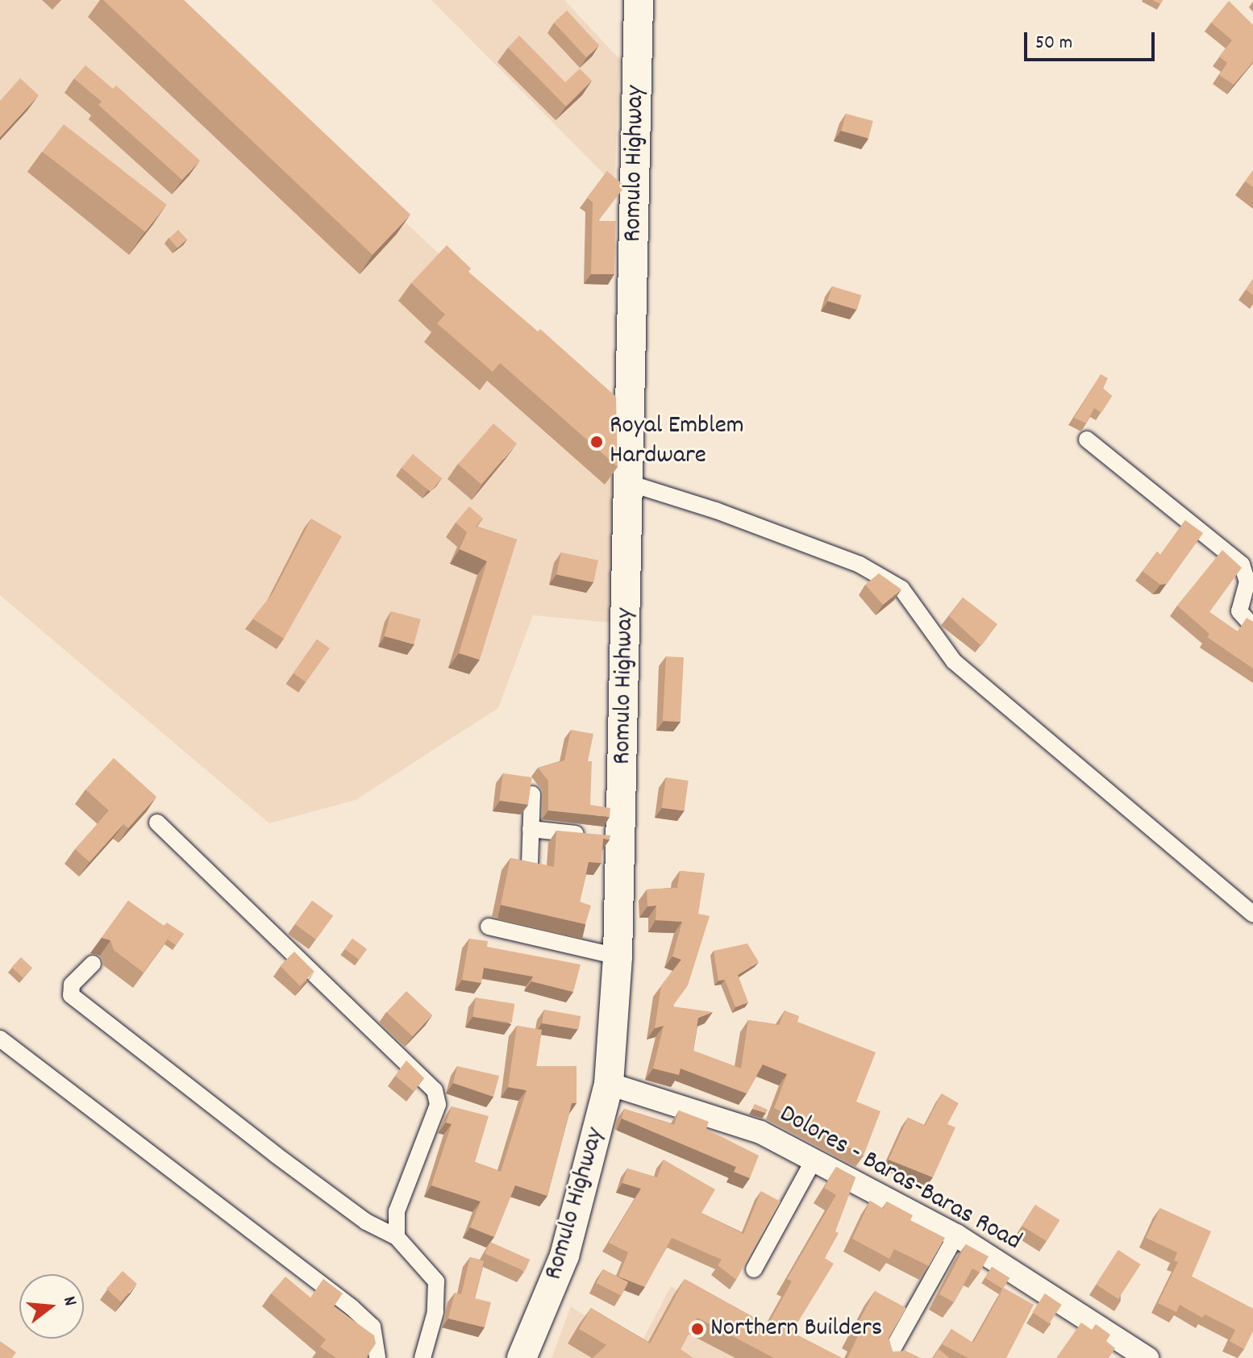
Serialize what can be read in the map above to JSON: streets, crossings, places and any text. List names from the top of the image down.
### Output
{
  "streets": {
    "highway": ["Romulo Highway"],
    "street": ["Dolores - Baras-Baras Road"]
  },
  "crossings": [
    ["Romulo Highway", "Dolores - Baras-Baras Road"]
  ],
  "places": ["Royal Emblem Hardware", "Northern Builders"],
  "scale_bar": "50 m",
  "north": "right"
}
